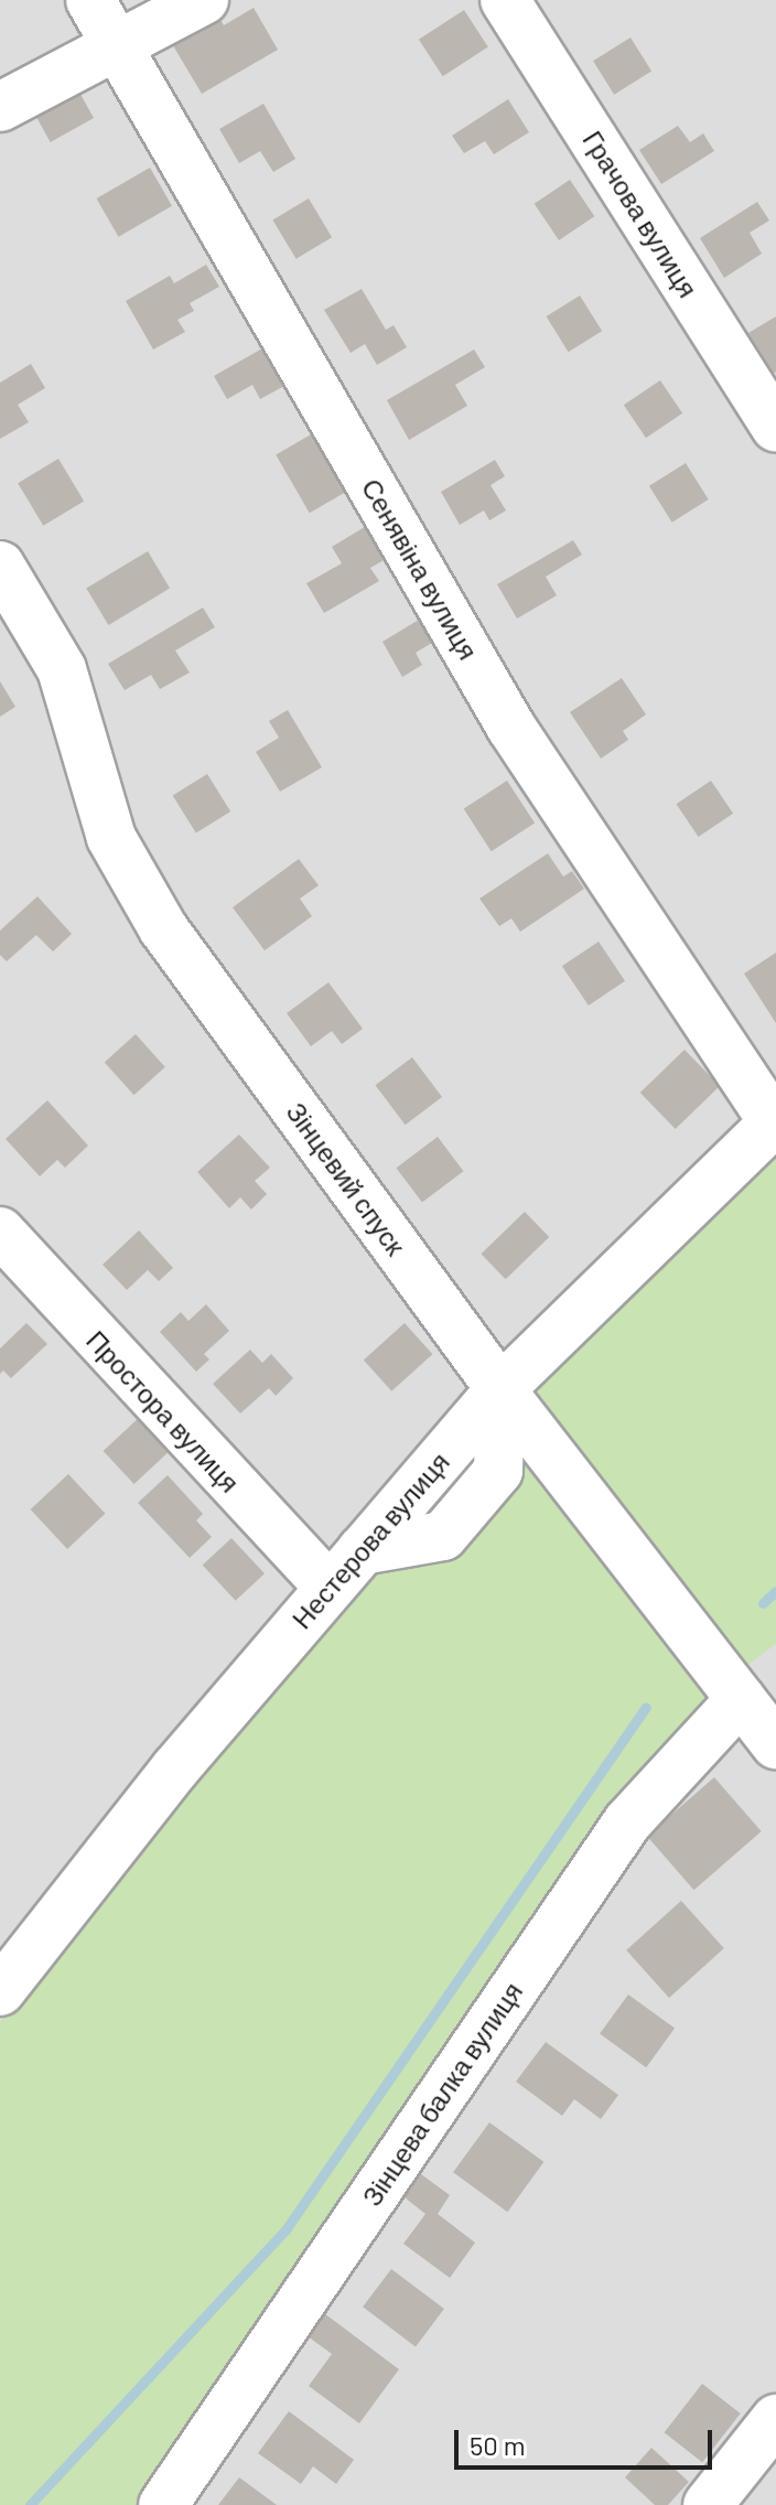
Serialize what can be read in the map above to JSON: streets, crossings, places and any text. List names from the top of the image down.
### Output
{
  "streets": {
    "street": [
      "Грачова вулиця",
      "Сенявіна вулиця",
      "Зінцевий спуск",
      "Простора вулиця",
      "Нестерова вулиця",
      "Зінцева балка вулиця"
    ]
  },
  "crossings": [
    ["Сенявіна вулиця", "Нестерова вулиця"],
    ["Зінцевий спуск", "Нестерова вулиця"],
    ["Зінцевий спуск", "Зінцева балка вулиця"],
    ["Простора вулиця", "Нестерова вулиця"]
  ],
  "scale_bar": "50 m"
}
